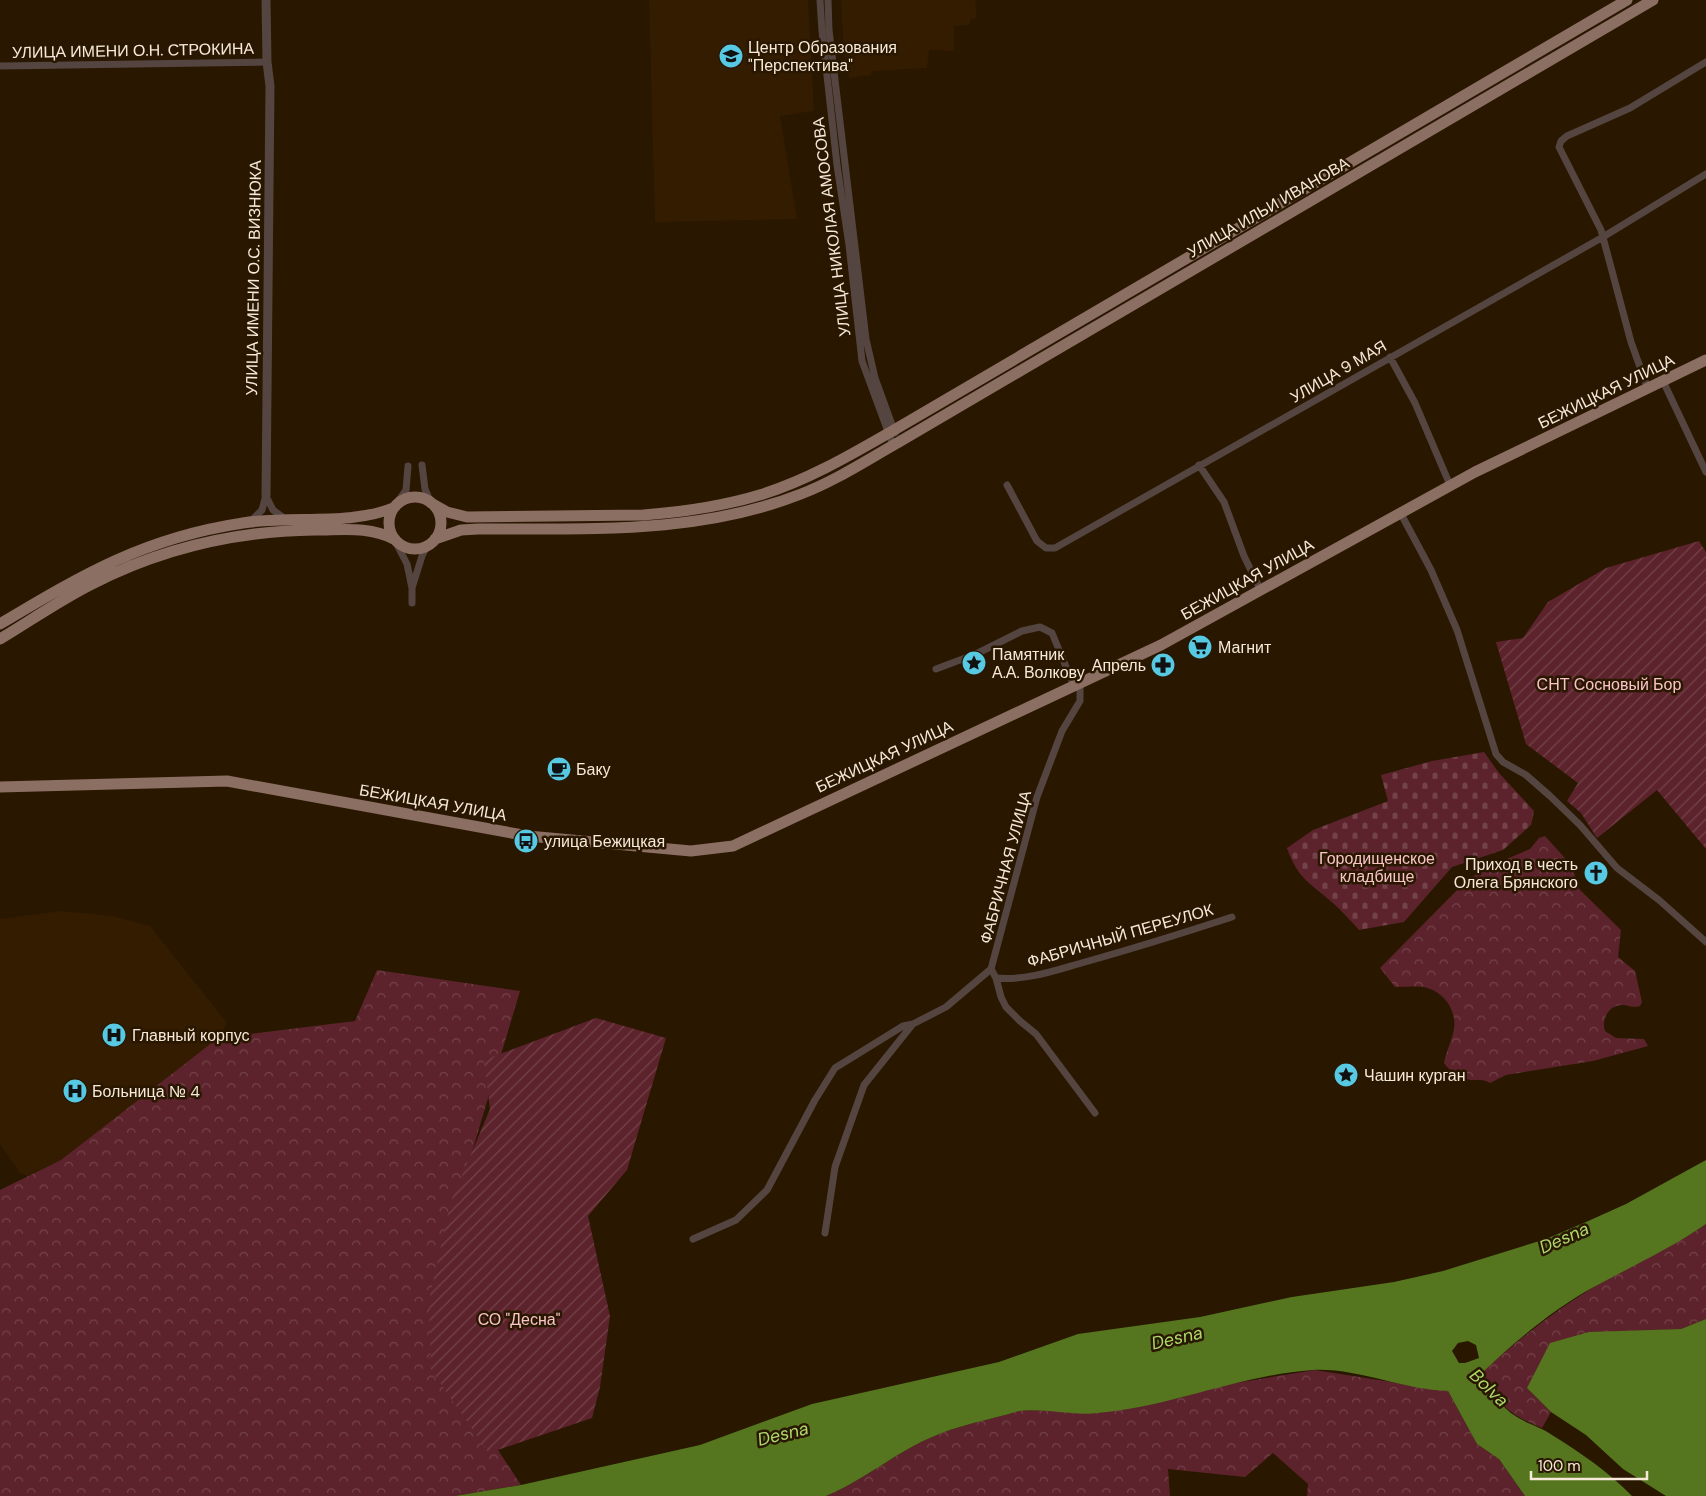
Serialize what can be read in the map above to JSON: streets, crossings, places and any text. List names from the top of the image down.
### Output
{
  "streets": {
    "main road": ["УЛИЦА ИЛЬИ ИВАНОВА", "БЕЖИЦКАЯ УЛИЦА"],
    "street": [
      "УЛИЦА ИМЕНИ О.Н. СТРОКИНА",
      "УЛИЦА НИКОЛАЯ АМОСОВА",
      "УЛИЦА ИМЕНИ О.С. ВИЗНЮКА",
      "УЛИЦА 9 МАЯ",
      "ФАБРИЧНАЯ УЛИЦА",
      "ФАБРИЧНЫЙ ПЕРЕУЛОК"
    ]
  },
  "crossings": [
    ["УЛИЦА ИМЕНИ О.Н. СТРОКИНА", "УЛИЦА ИМЕНИ О.С. ВИЗНЮКА"],
    ["УЛИЦА ИЛЬИ ИВАНОВА", "УЛИЦА НИКОЛАЯ АМОСОВА"],
    ["БЕЖИЦКАЯ УЛИЦА", "ФАБРИЧНАЯ УЛИЦА"]
  ],
  "water": ["Desna", "Bolva"],
  "parks": ["СНТ Сосновый Бор", "Городищенское кладбище", "СО \"Десна\""],
  "places": {
    "school or university": ["Центр Образования \"Перспектива\""],
    "supermarket": ["Магнит"],
    "place": ["Памятник А.А. Волкову", "Чашин курган"],
    "pharmacy": ["Апрель"],
    "cafe": ["Баку"],
    "bus stop": ["улица Бежицкая"],
    "church": ["Приход в честь Олега Брянского"],
    "hospital": ["Главный корпус", "Больница № 4"]
  },
  "scale_bar": "100 m"
}
